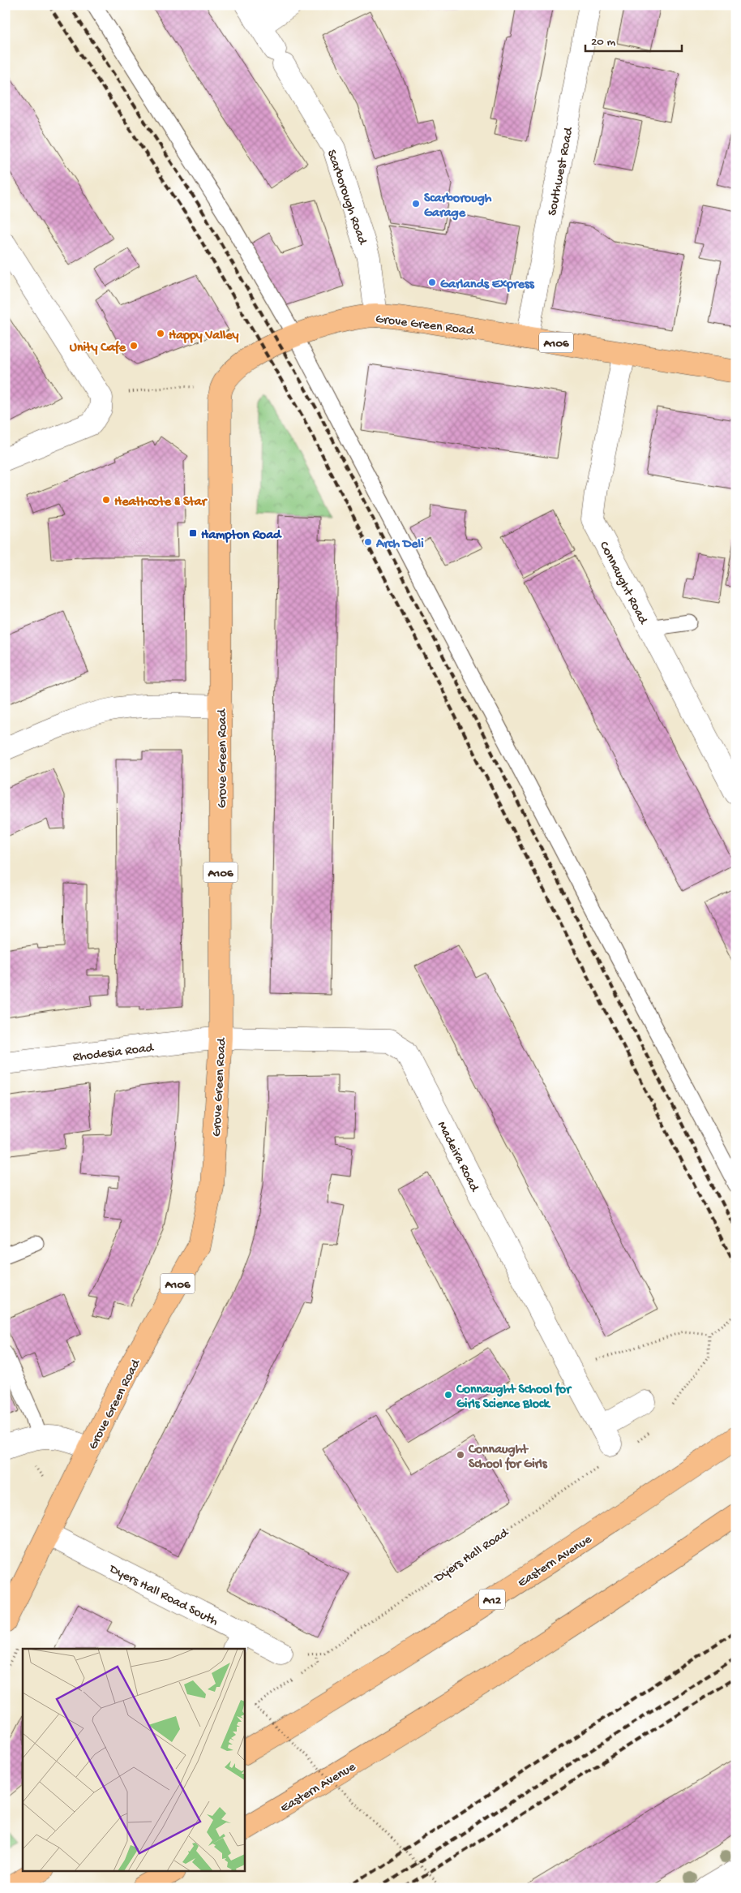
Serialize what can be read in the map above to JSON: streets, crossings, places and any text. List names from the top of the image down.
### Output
{
  "streets": {
    "main road": [
      "Grove Green Road",
      "A106",
      "Eastern Avenue",
      "A12"
    ],
    "street": [
      "Southwest Road",
      "Scarborough Road",
      "Connaught Road",
      "Rhodesia Road",
      "Madeira Road",
      "Dyers Hall Road South"
    ],
    "path": ["Dyers Hall Road"]
  },
  "crossings": [
    ["Southwest Road", "Grove Green Road"],
    ["Scarborough Road", "Grove Green Road"],
    ["Grove Green Road", "Connaught Road"],
    ["Grove Green Road", "Rhodesia Road"],
    ["Grove Green Road", "Madeira Road"],
    ["Grove Green Road", "Dyers Hall Road South"],
    ["Rhodesia Road", "Madeira Road"],
    ["Madeira Road", "Dyers Hall Road"]
  ],
  "places": {
    "other": [
      "Scarborough Garage",
      "Garlands Express",
      "Happy Valley",
      "Unity Cafe",
      "Heathcote & Star",
      "Arch Deli",
      "Connaught School for Girls Science Block",
      "Connaught School for Girls"
    ],
    "transit": ["Hampton Road"]
  },
  "scale_bar": "20 m"
}
